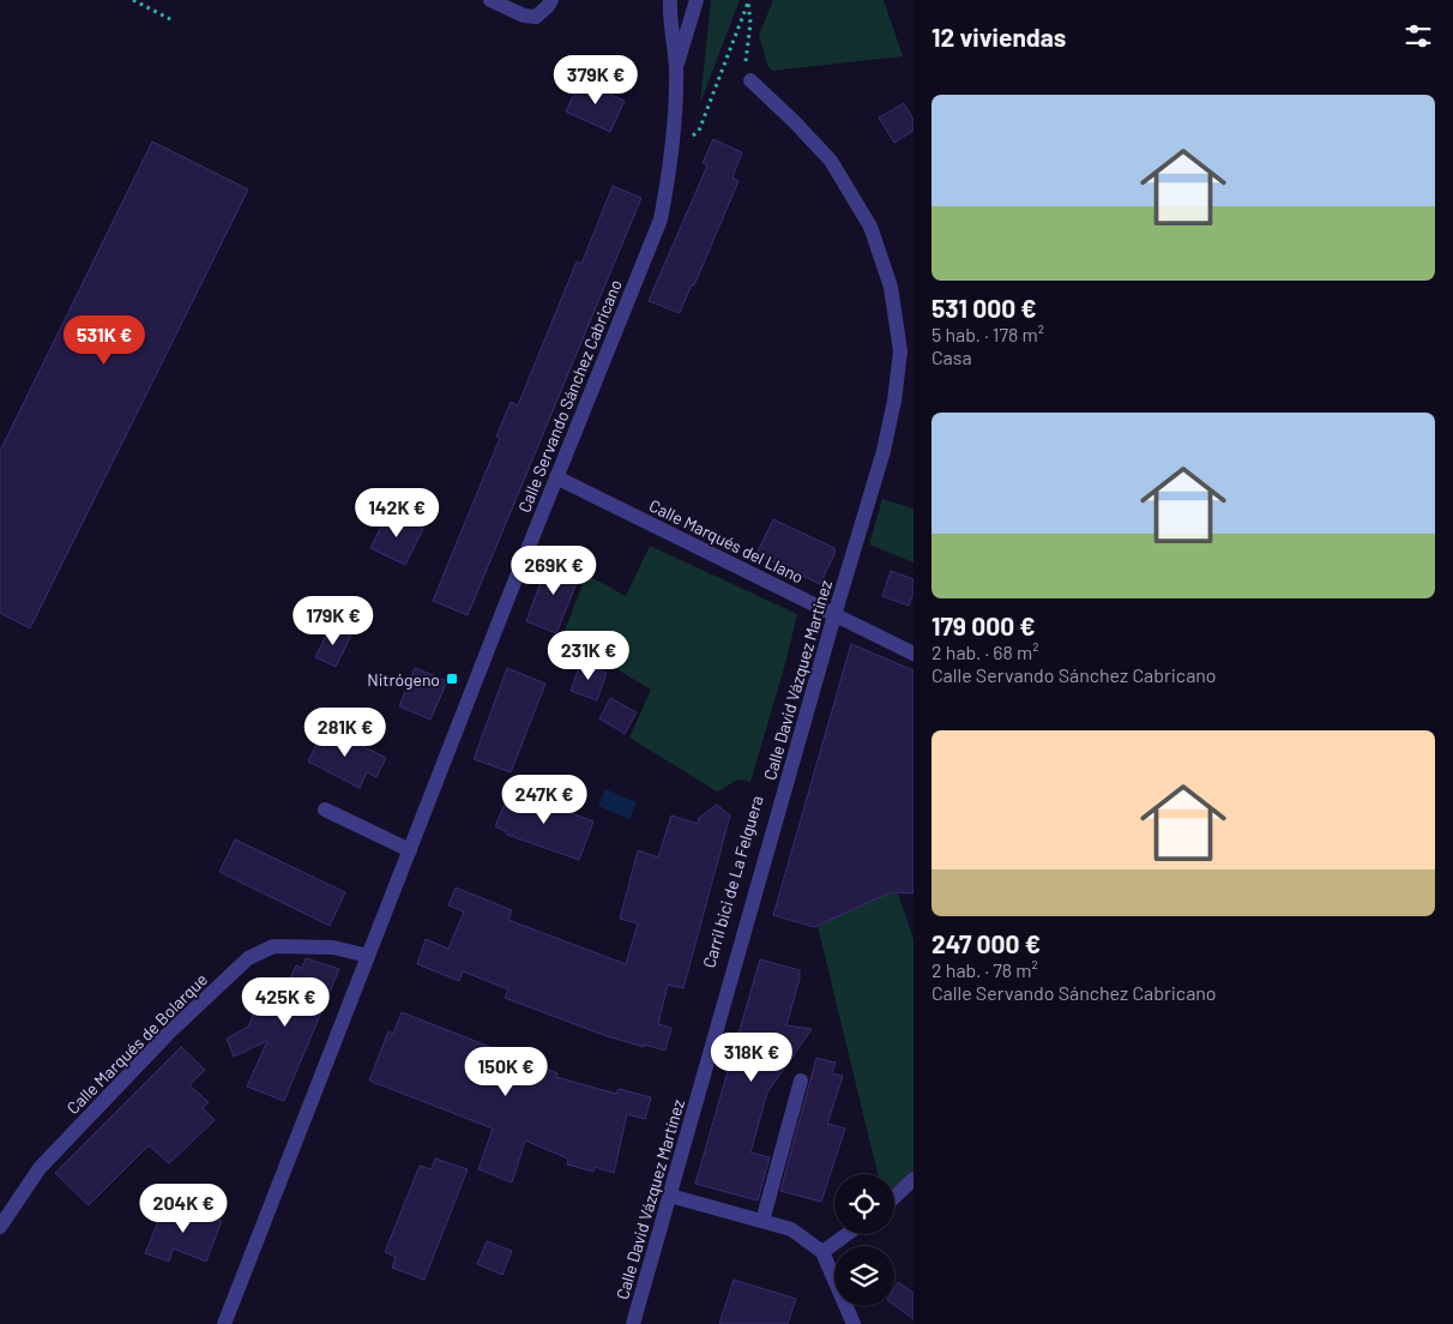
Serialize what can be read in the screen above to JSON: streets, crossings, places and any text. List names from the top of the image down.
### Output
{
  "streets": {
    "street": [
      "Calle Servando Sánchez Cabricano",
      "Calle Marqués del Llano",
      "Calle David Vázquez Martínez",
      "Calle Marqués de Bolarque"
    ]
  },
  "crossings": [
    ["Calle Servando Sánchez Cabricano", "Calle Marqués del Llano"],
    ["Calle Servando Sánchez Cabricano", "Calle Marqués de Bolarque"],
    ["Calle Marqués del Llano", "Calle David Vázquez Martínez"]
  ],
  "places": {
    "transit": ["Nitrógeno"]
  },
  "page": {
    "heading": "12 viviendas",
    "price": [
      "379K €",
      "531K €",
      "142K €",
      "269K €",
      "179K €",
      "231K €",
      "281K €",
      "247K €",
      "425K €",
      "318K €",
      "150K €",
      "204K €"
    ],
    "list": [
      {
        "name": "531 000 €",
        "note": "5 hab. · 178 m² · Casa"
      },
      {
        "name": "179 000 €",
        "note": "2 hab. · 68 m² · Calle Servando Sánchez Cabricano"
      },
      {
        "name": "247 000 €",
        "note": "2 hab. · 78 m² · Calle Servando Sánchez Cabricano"
      }
    ]
  }
}
